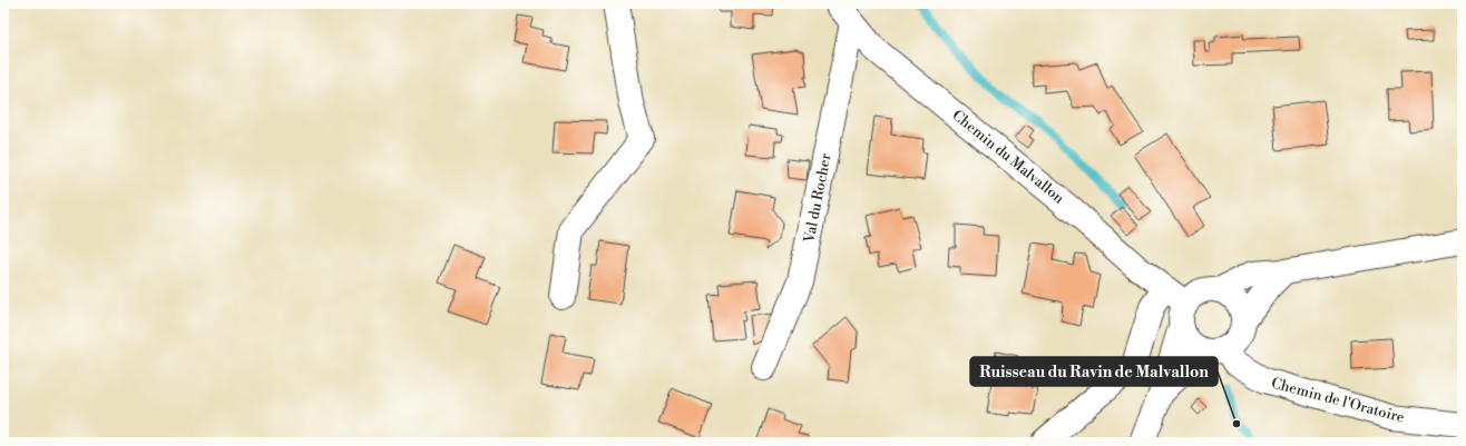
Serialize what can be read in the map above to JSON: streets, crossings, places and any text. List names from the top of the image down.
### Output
{
  "streets": {
    "street": ["Chemin du Malvallon", "Val du Rocher", "Chemin de l'Oratoire"]
  },
  "crossings": [
    ["Chemin du Malvallon", "Val du Rocher"],
    ["Chemin du Malvallon", "Chemin de l'Oratoire"]
  ],
  "places": ["Ruisseau du Ravin de Malvallon"]
}
